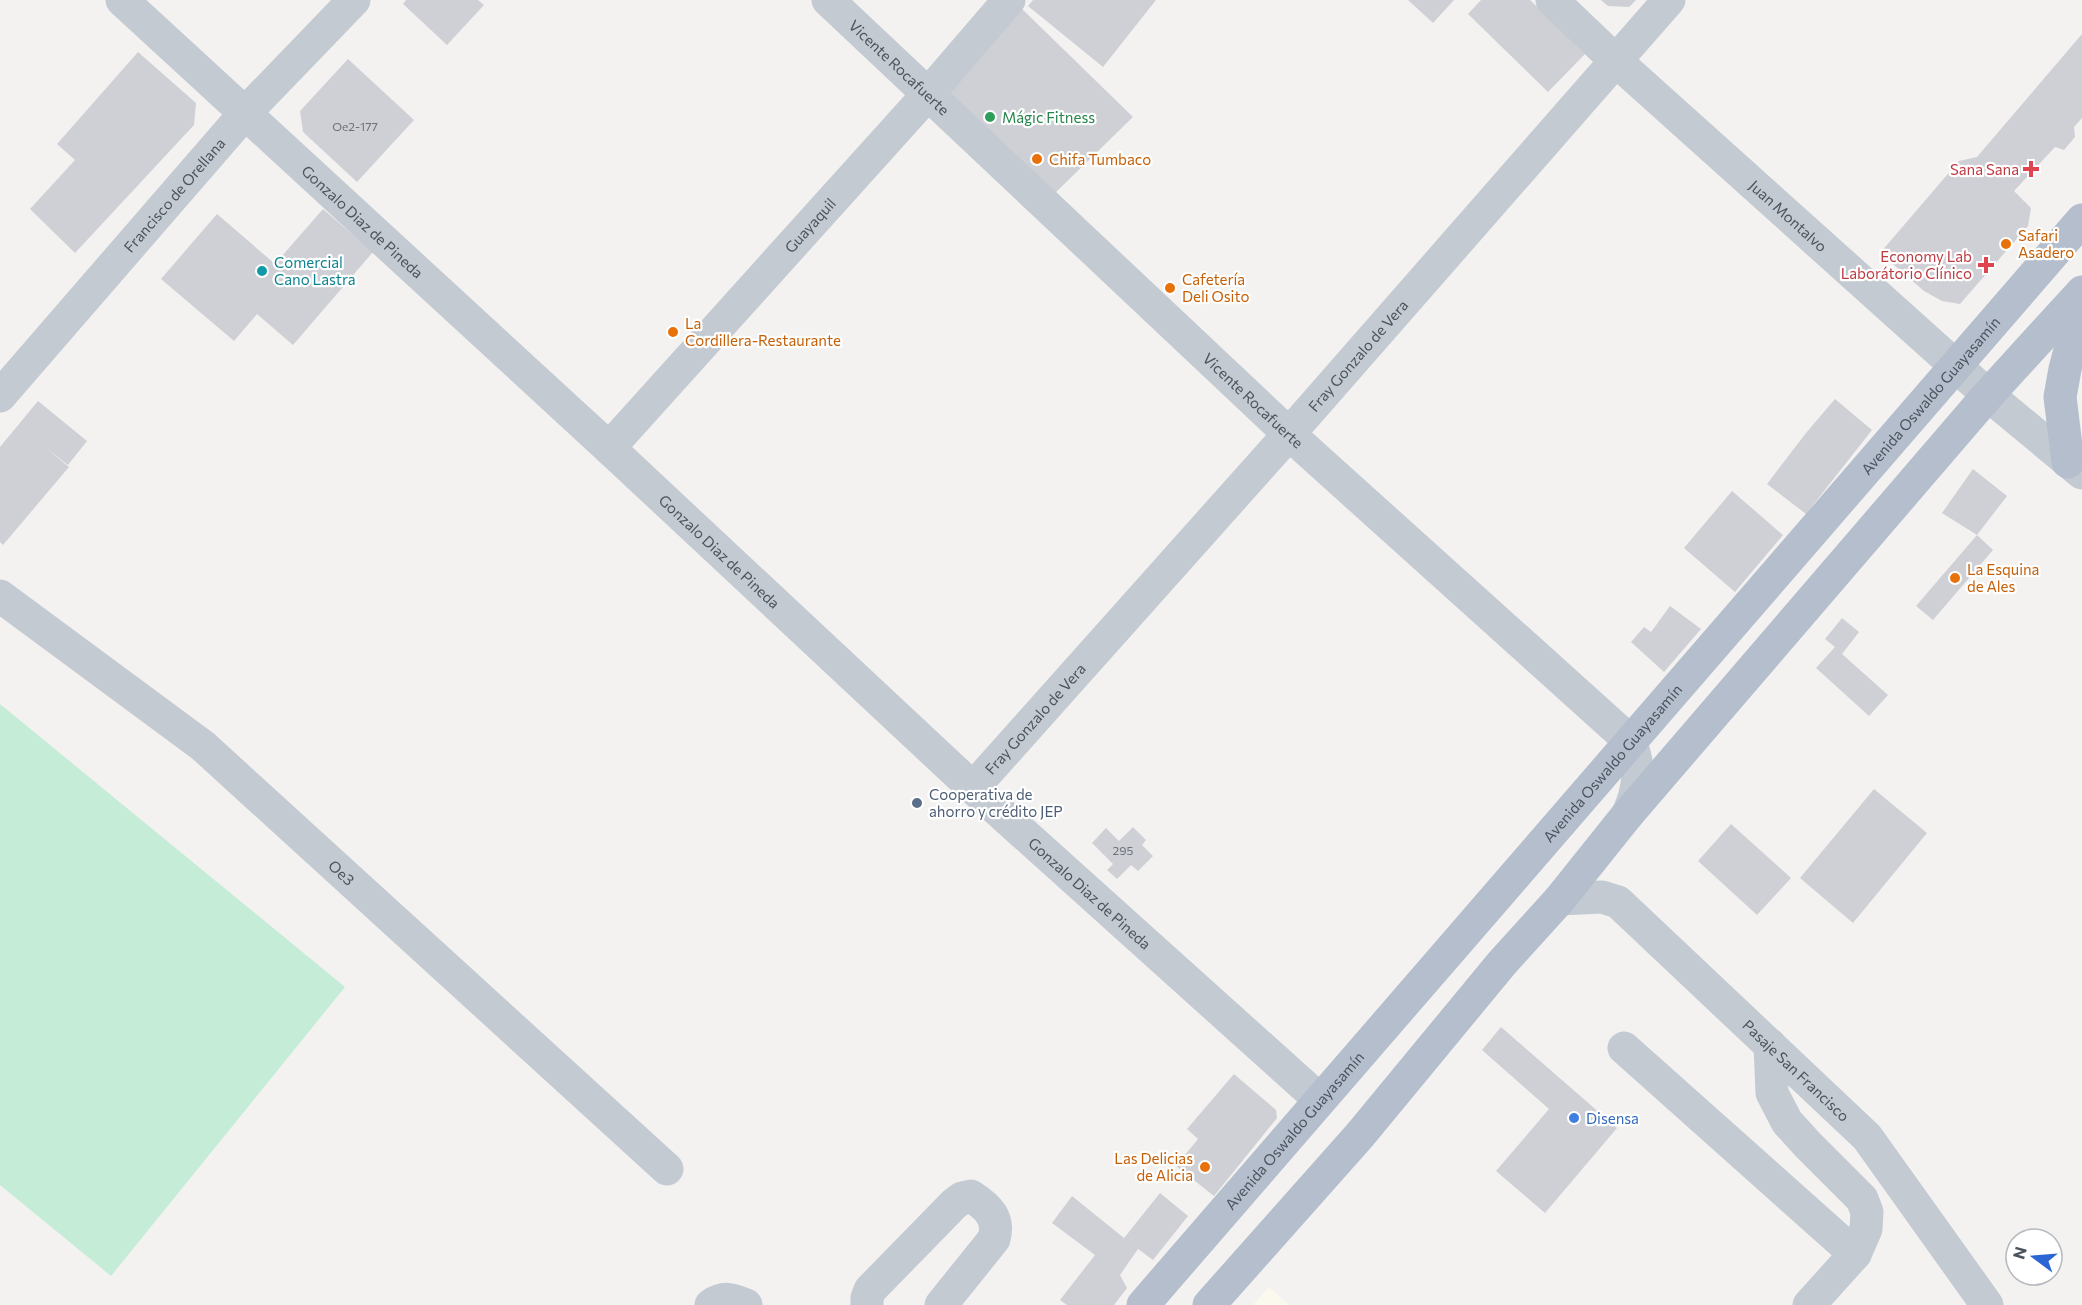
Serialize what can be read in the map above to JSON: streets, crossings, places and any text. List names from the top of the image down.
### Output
{
  "streets": {
    "main road": ["Avenida Oswaldo Guayasamín"],
    "street": [
      "Vicente Rocafuerte",
      "Francisco de Orellana",
      "Juan Montalvo",
      "Gonzalo Diaz de Pineda",
      "Guayaquil",
      "Fray Gonzalo de Vera",
      "Oe3",
      "Pasaje San Francisco"
    ]
  },
  "crossings": [
    ["Vicente Rocafuerte", "Guayaquil"],
    ["Vicente Rocafuerte", "Fray Gonzalo de Vera"],
    ["Vicente Rocafuerte", "Avenida Oswaldo Guayasamín"],
    ["Francisco de Orellana", "Gonzalo Diaz de Pineda"],
    ["Juan Montalvo", "Fray Gonzalo de Vera"],
    ["Juan Montalvo", "Avenida Oswaldo Guayasamín"],
    ["Gonzalo Diaz de Pineda", "Guayaquil"],
    ["Gonzalo Diaz de Pineda", "Fray Gonzalo de Vera"],
    ["Gonzalo Diaz de Pineda", "Avenida Oswaldo Guayasamín"]
  ],
  "places": {
    "other": [
      "Mágic Fitness",
      "Chifa Tumbaco",
      "Safari Asadero",
      "Comercial Cano Lastra",
      "Cafetería Deli Osito",
      "La Cordillera-Restaurante",
      "La Esquina de Ales",
      "Cooperativa de ahorro y crédito JEP",
      "Disensa",
      "Las Delicias de Alicia"
    ],
    "health": ["Sana Sana", "Economy Lab Laborátorio Clínico"]
  },
  "house_numbers": ["Oe2-177", "295"],
  "north": "left"
}
